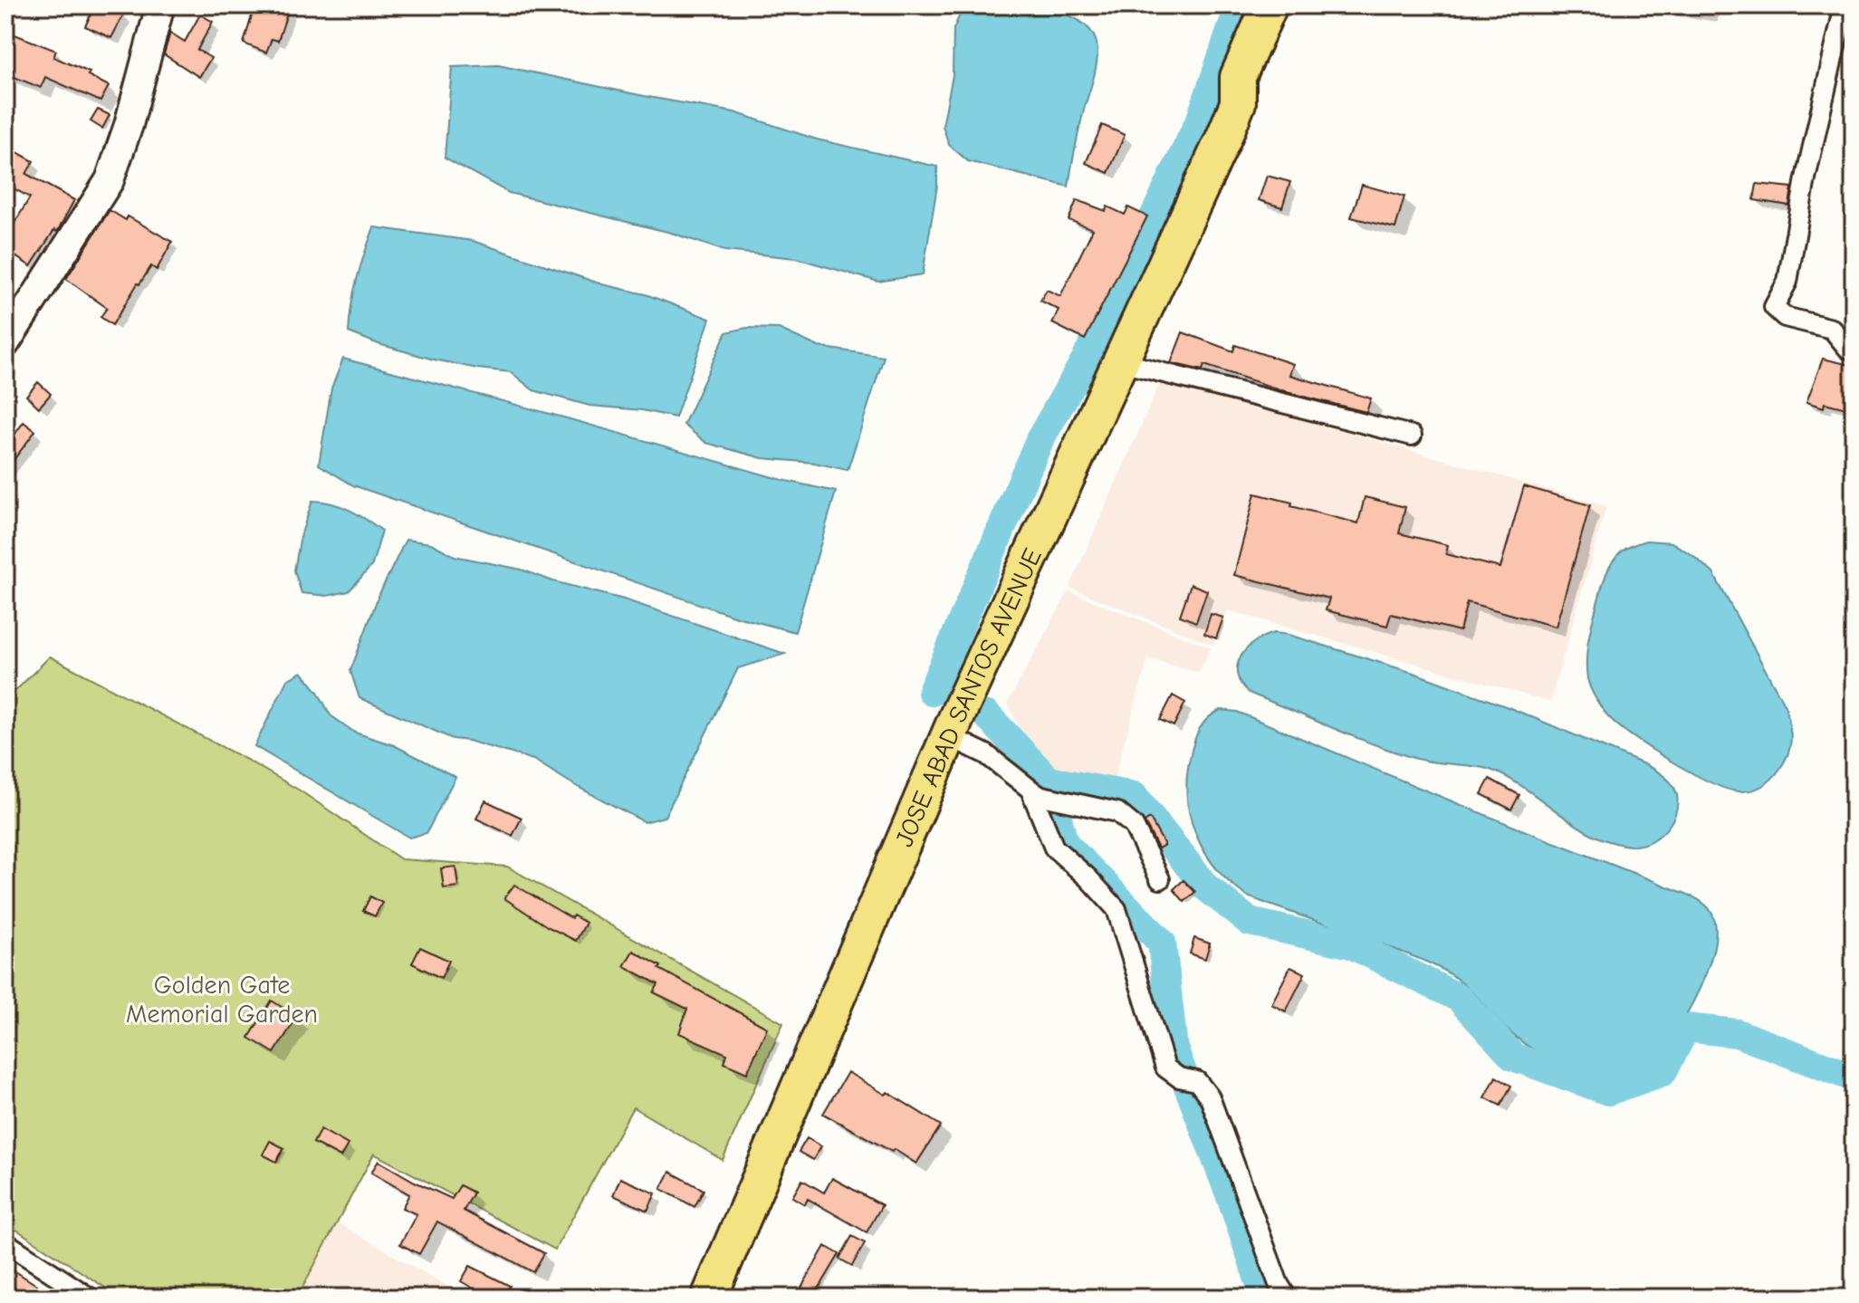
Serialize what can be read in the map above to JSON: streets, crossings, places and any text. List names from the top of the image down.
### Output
{
  "streets": {
    "highway": ["JOSE ABAD SANTOS AVENUE"]
  },
  "parks": ["Golden Gate Memorial Garden"]
}
